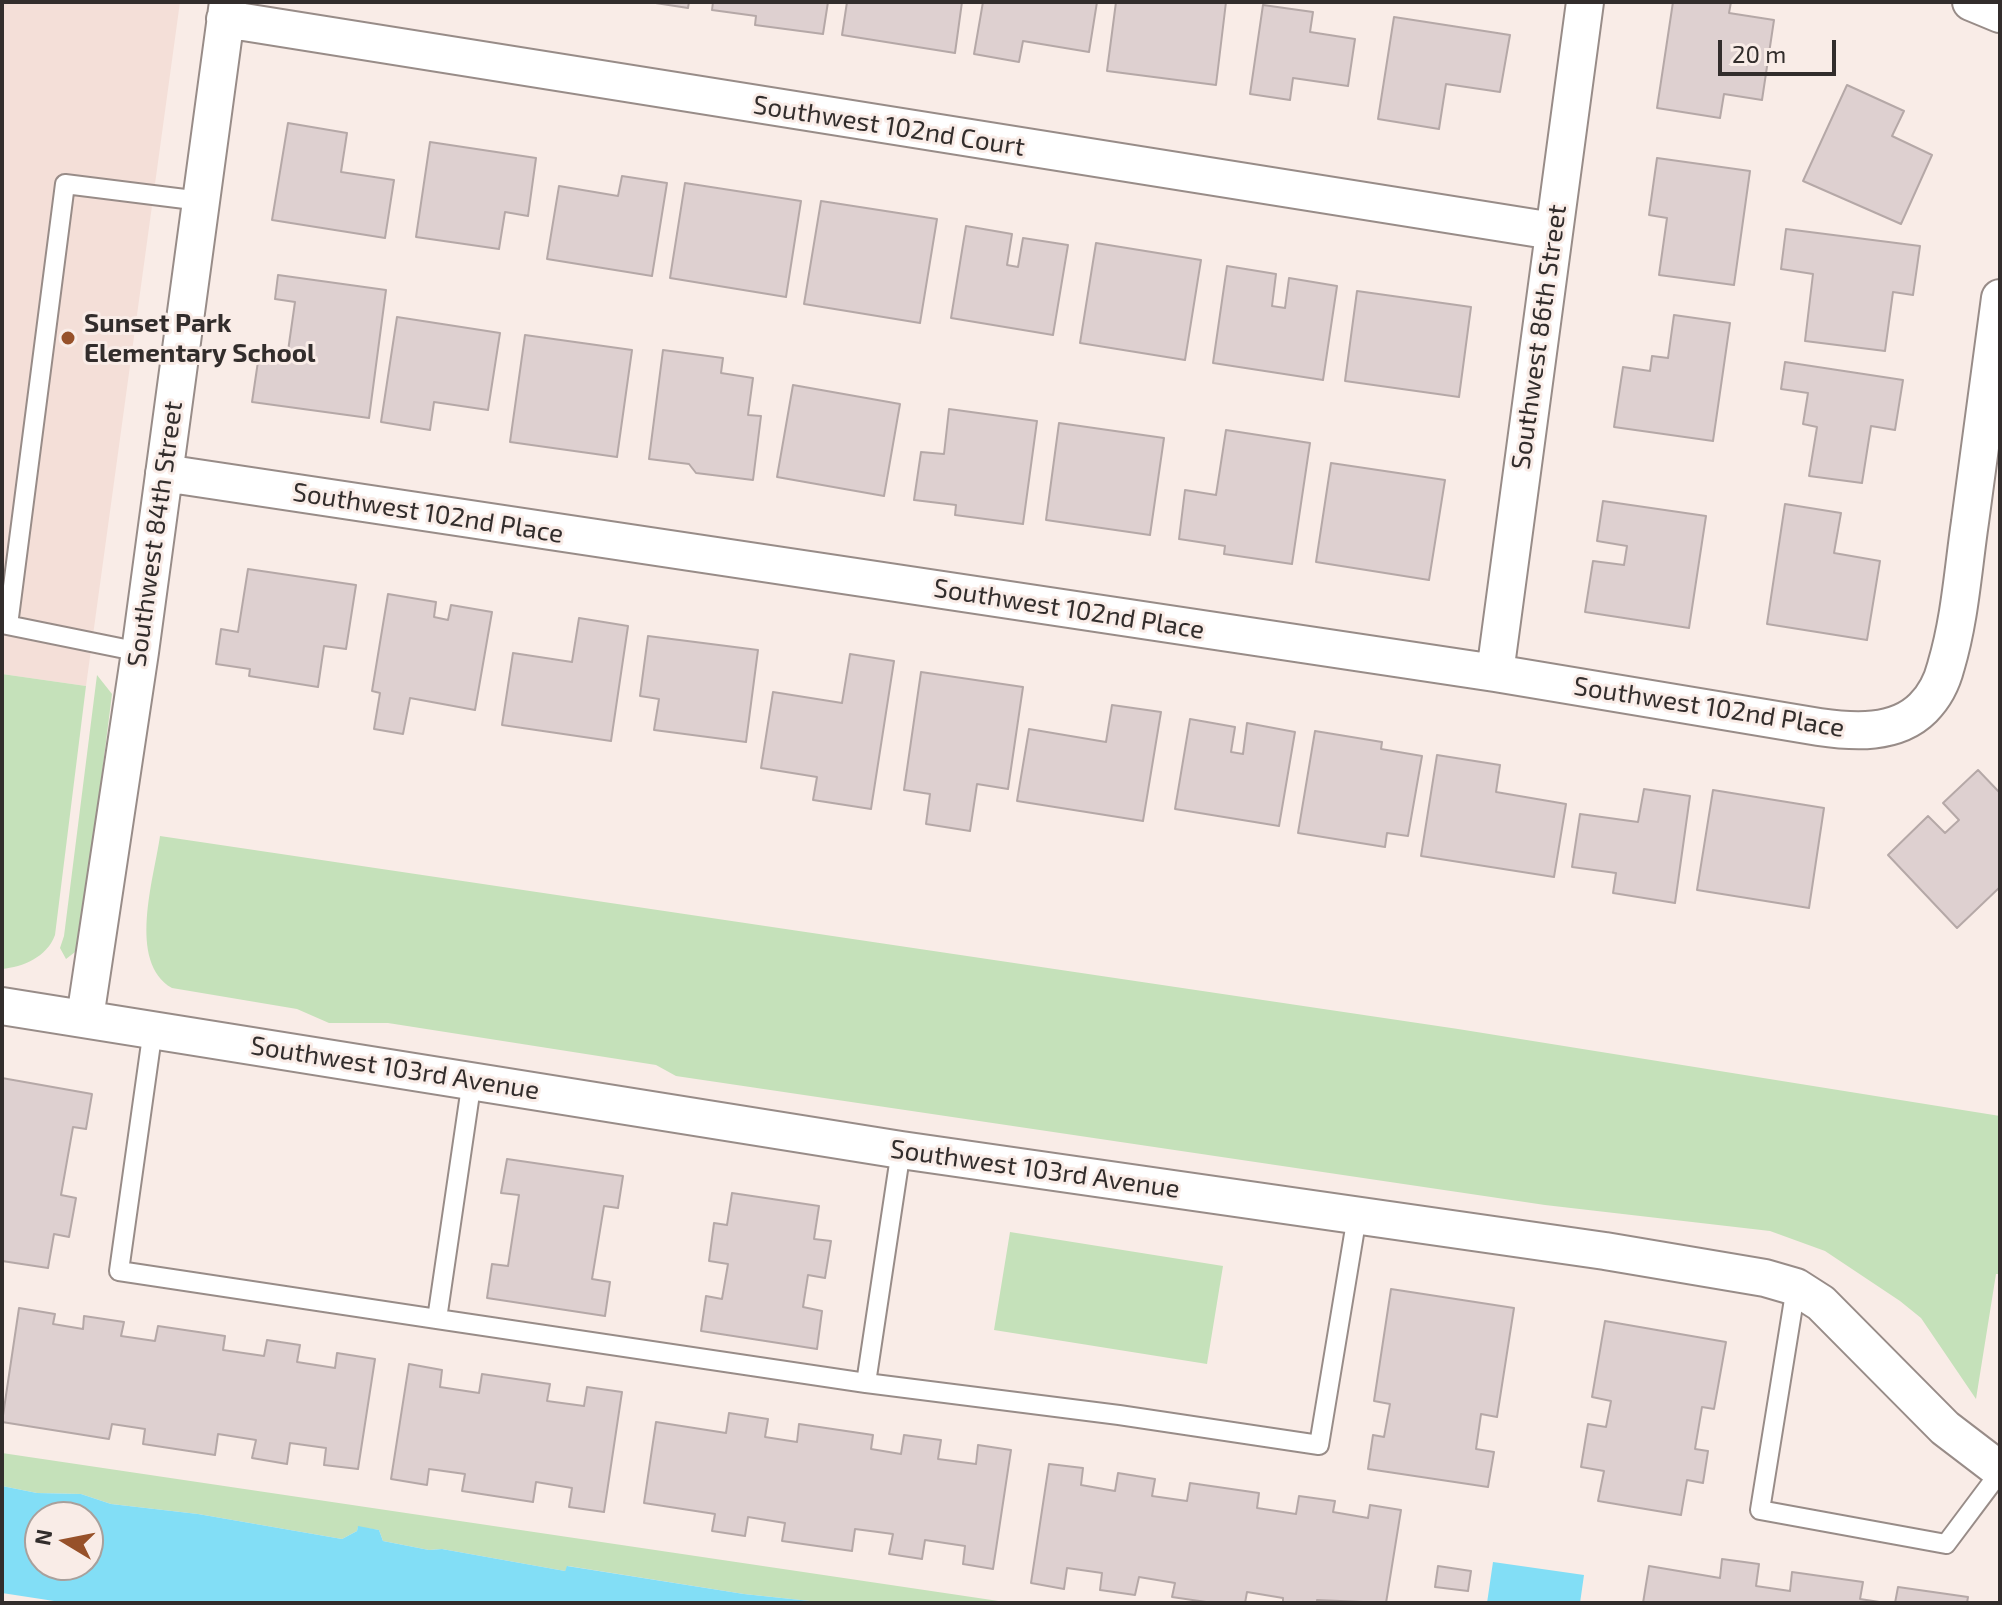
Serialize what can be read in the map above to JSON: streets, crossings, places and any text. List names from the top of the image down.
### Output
{
  "streets": {
    "street": [
      "Southwest 102nd Court",
      "Southwest 86th Street",
      "Southwest 102nd Place",
      "Southwest 84th Street",
      "Southwest 103rd Avenue"
    ]
  },
  "crossings": [
    ["Southwest 102nd Court", "Southwest 86th Street"],
    ["Southwest 102nd Court", "Southwest 84th Street"],
    ["Southwest 86th Street", "Southwest 102nd Place"],
    ["Southwest 102nd Place", "Southwest 84th Street"],
    ["Southwest 84th Street", "Southwest 103rd Avenue"]
  ],
  "places": ["Sunset Park Elementary School"],
  "scale_bar": "20 m",
  "north": "left"
}
